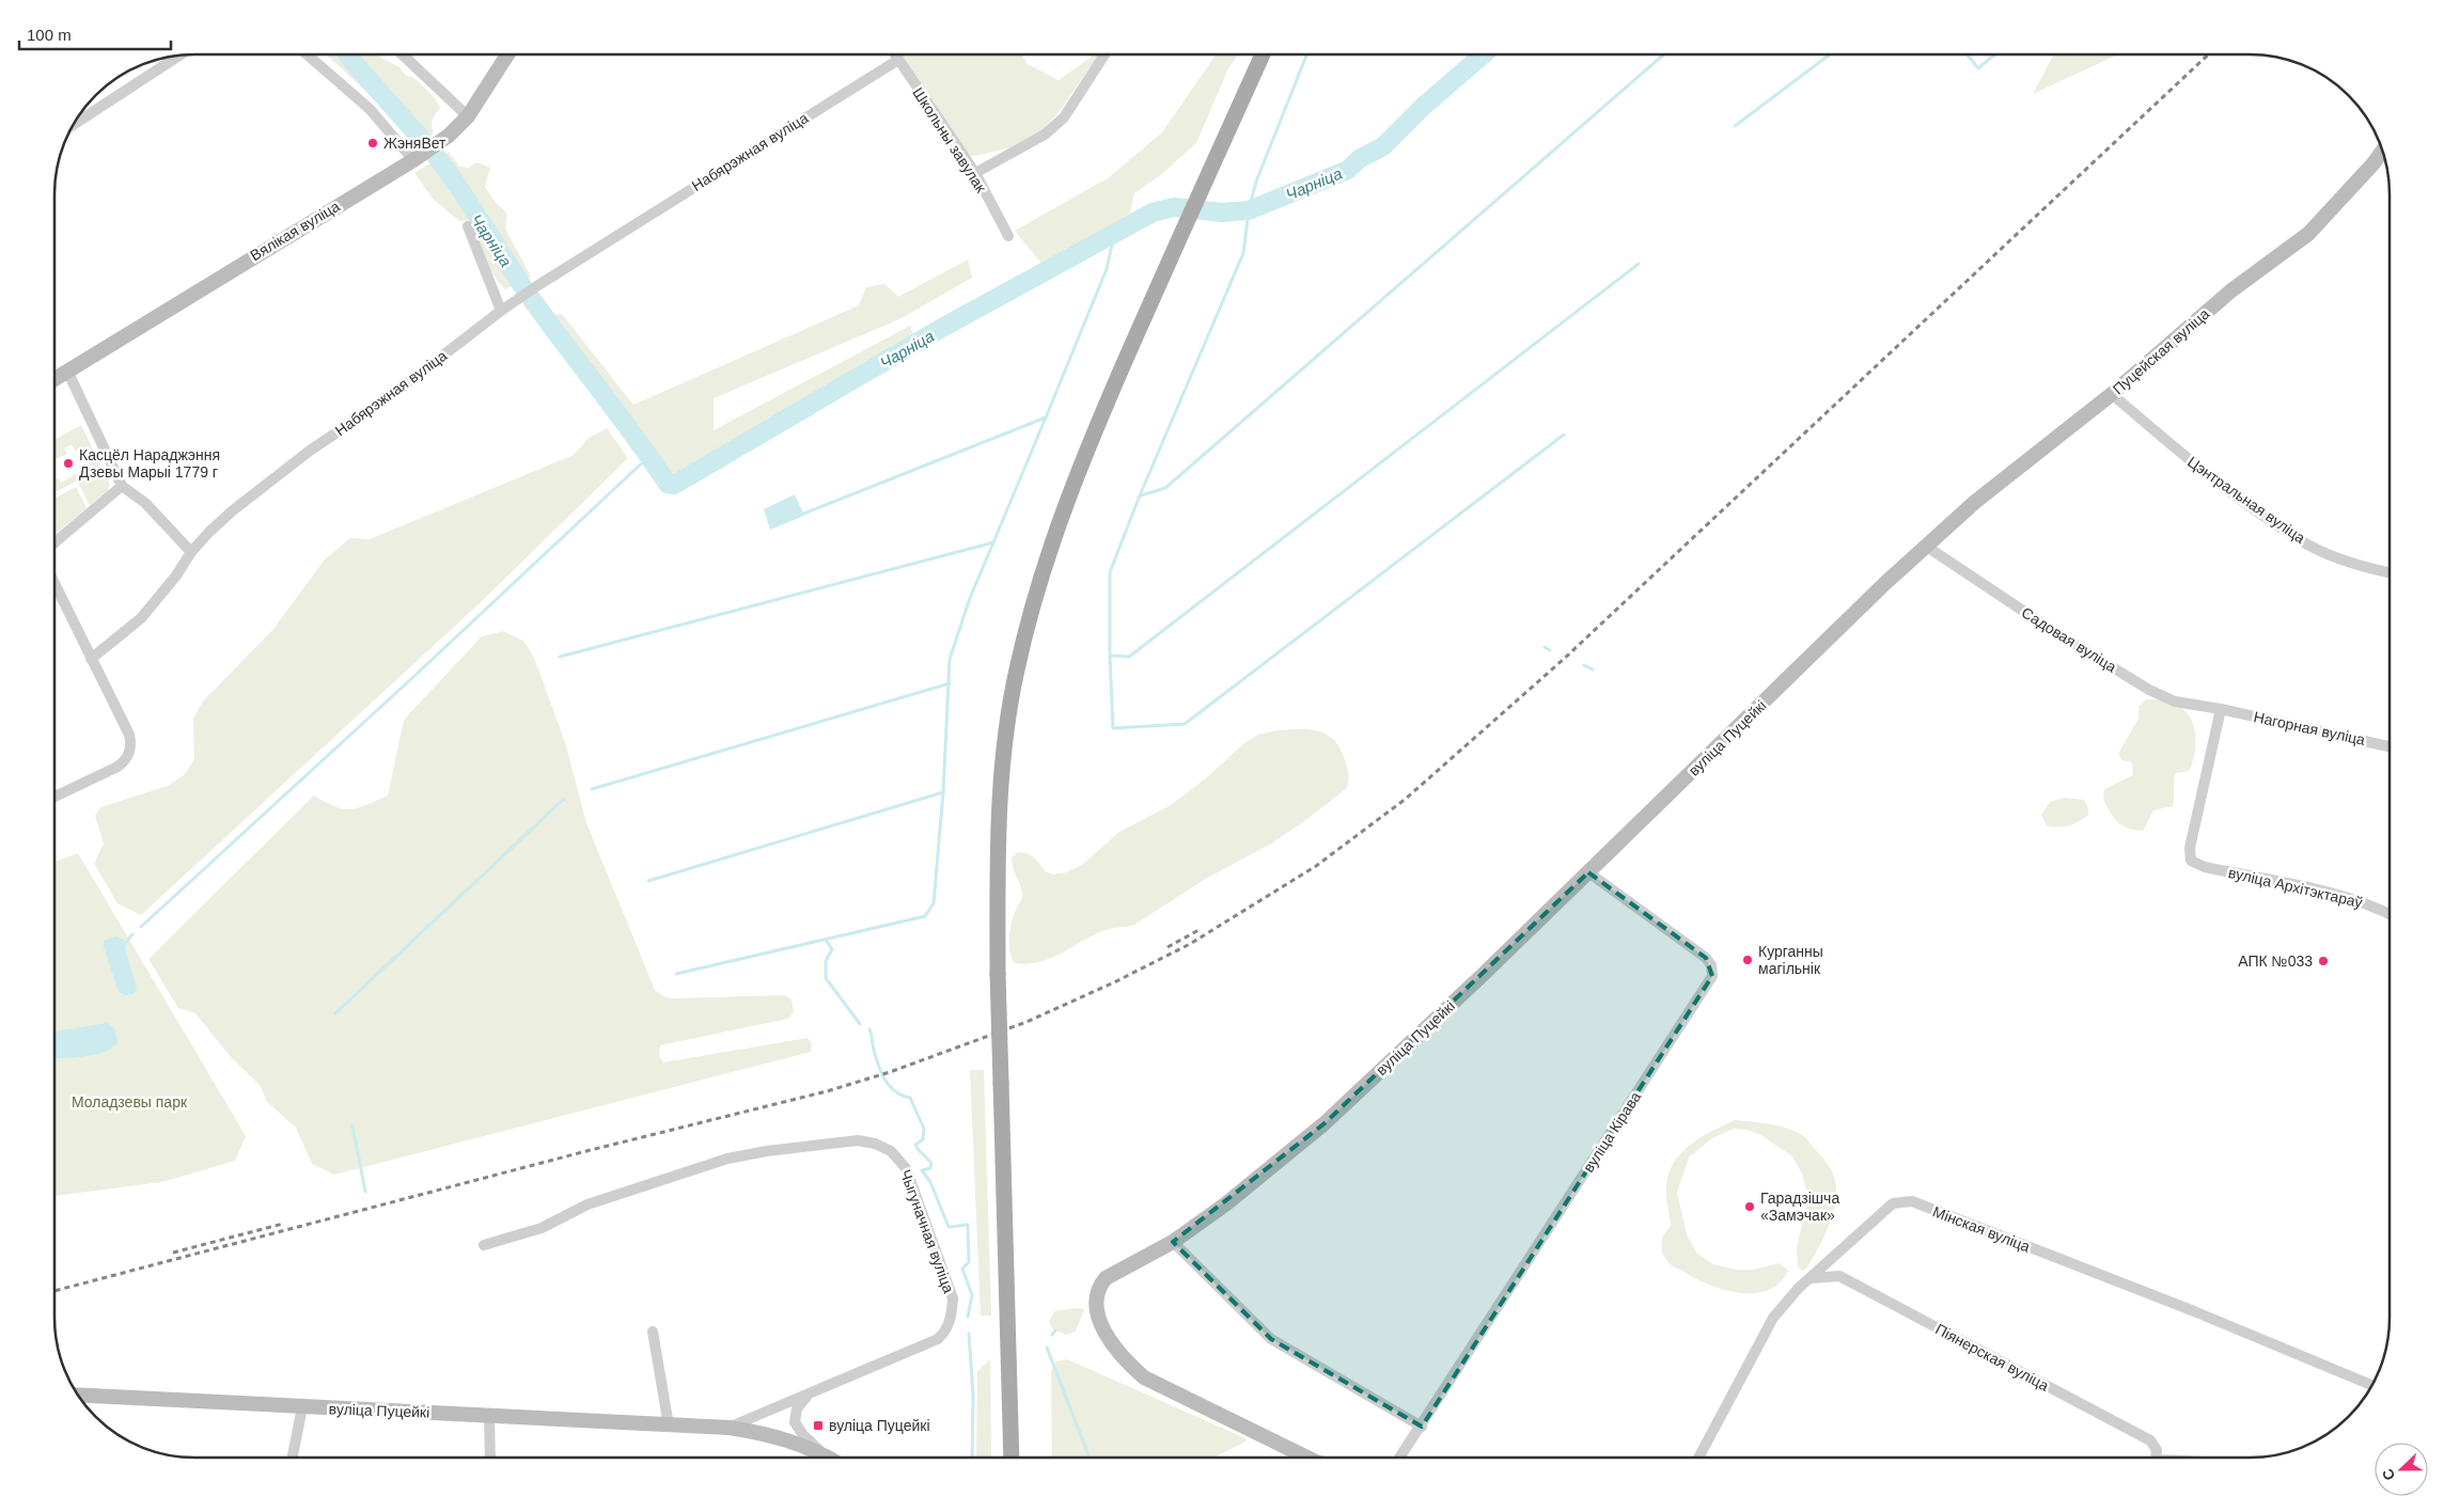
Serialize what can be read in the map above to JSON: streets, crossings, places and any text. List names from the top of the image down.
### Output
{
  "streets": {
    "street": [
      "Школьны завулак",
      "Набярэжная вуліца",
      "Вялікая вуліца",
      "Пуцейская вуліца",
      "Цэнтральная вуліца",
      "Садовая вуліца",
      "Нагорная вуліца",
      "вуліца Пуцейкі",
      "вуліца Архітэктараў",
      "вуліца Кірава",
      "Мінская вуліца",
      "Чыгуначная вуліца",
      "Піянерская вуліца"
    ]
  },
  "crossings": [
    ["Школьны завулак", "Набярэжная вуліца"],
    ["Пуцейская вуліца", "Цэнтральная вуліца"],
    ["Пуцейская вуліца", "Садовая вуліца"],
    ["Пуцейская вуліца", "вуліца Пуцейкі"],
    ["Садовая вуліца", "Нагорная вуліца"],
    ["Садовая вуліца", "вуліца Пуцейкі"],
    ["Садовая вуліца", "вуліца Архітэктараў"],
    ["Нагорная вуліца", "вуліца Архітэктараў"],
    ["вуліца Пуцейкі", "вуліца Кірава"],
    ["вуліца Пуцейкі", "Чыгуначная вуліца"],
    ["Мінская вуліца", "Піянерская вуліца"]
  ],
  "water": ["Чарніца"],
  "parks": ["Моладзевы парк"],
  "places": {
    "other": [
      "ЖэняВет",
      "Касцёл Нараджэння Дзевы Марыі 1779 г",
      "Курганны магільнік",
      "АПК №033",
      "Гарадзішча «Замэчак»"
    ],
    "transit": ["вуліца Пуцейкі"]
  },
  "scale_bar": "100 m",
  "north": "left"
}
